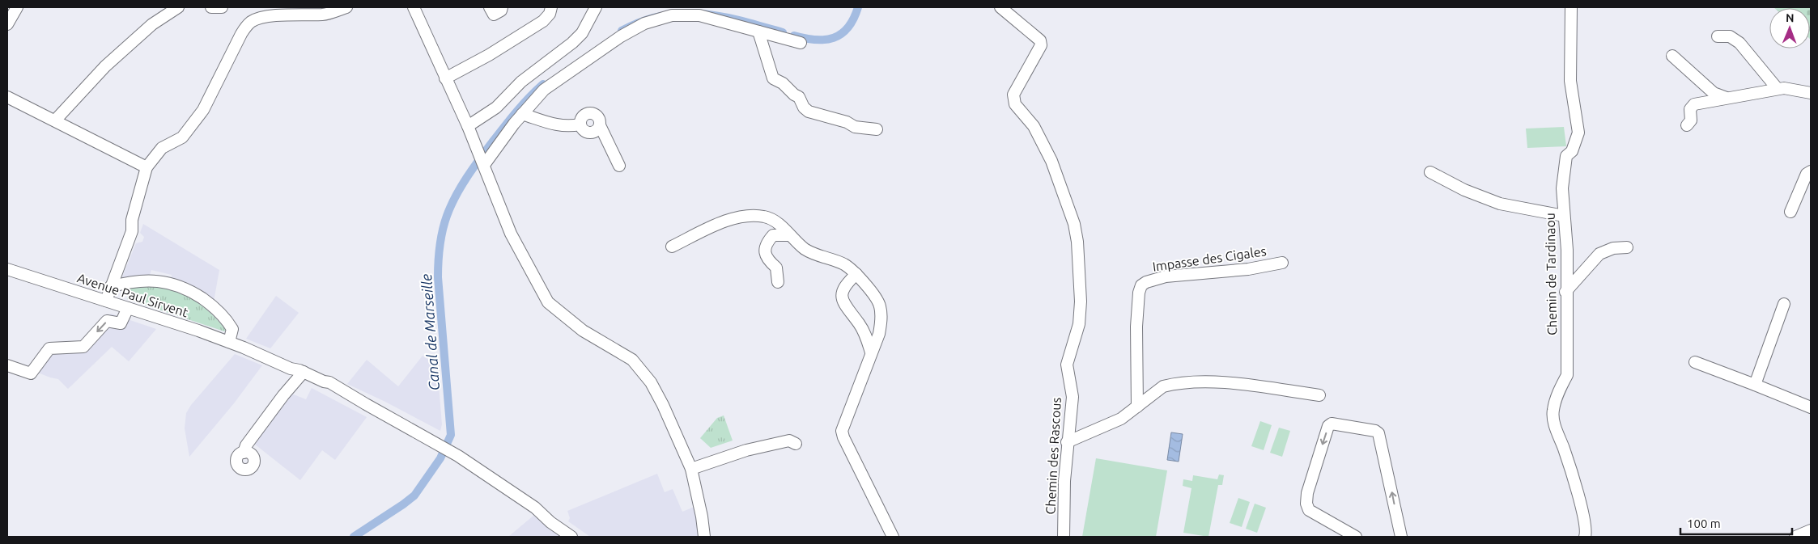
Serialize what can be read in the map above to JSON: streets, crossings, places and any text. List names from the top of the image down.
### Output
{
  "streets": {
    "street": [
      "Impasse des Cigales",
      "Chemin de Tardinaou",
      "Avenue Paul Sirvent",
      "Chemin des Rascous"
    ]
  },
  "water": ["Canal de Marseille"],
  "scale_bar": "100 m",
  "north": "top"
}
